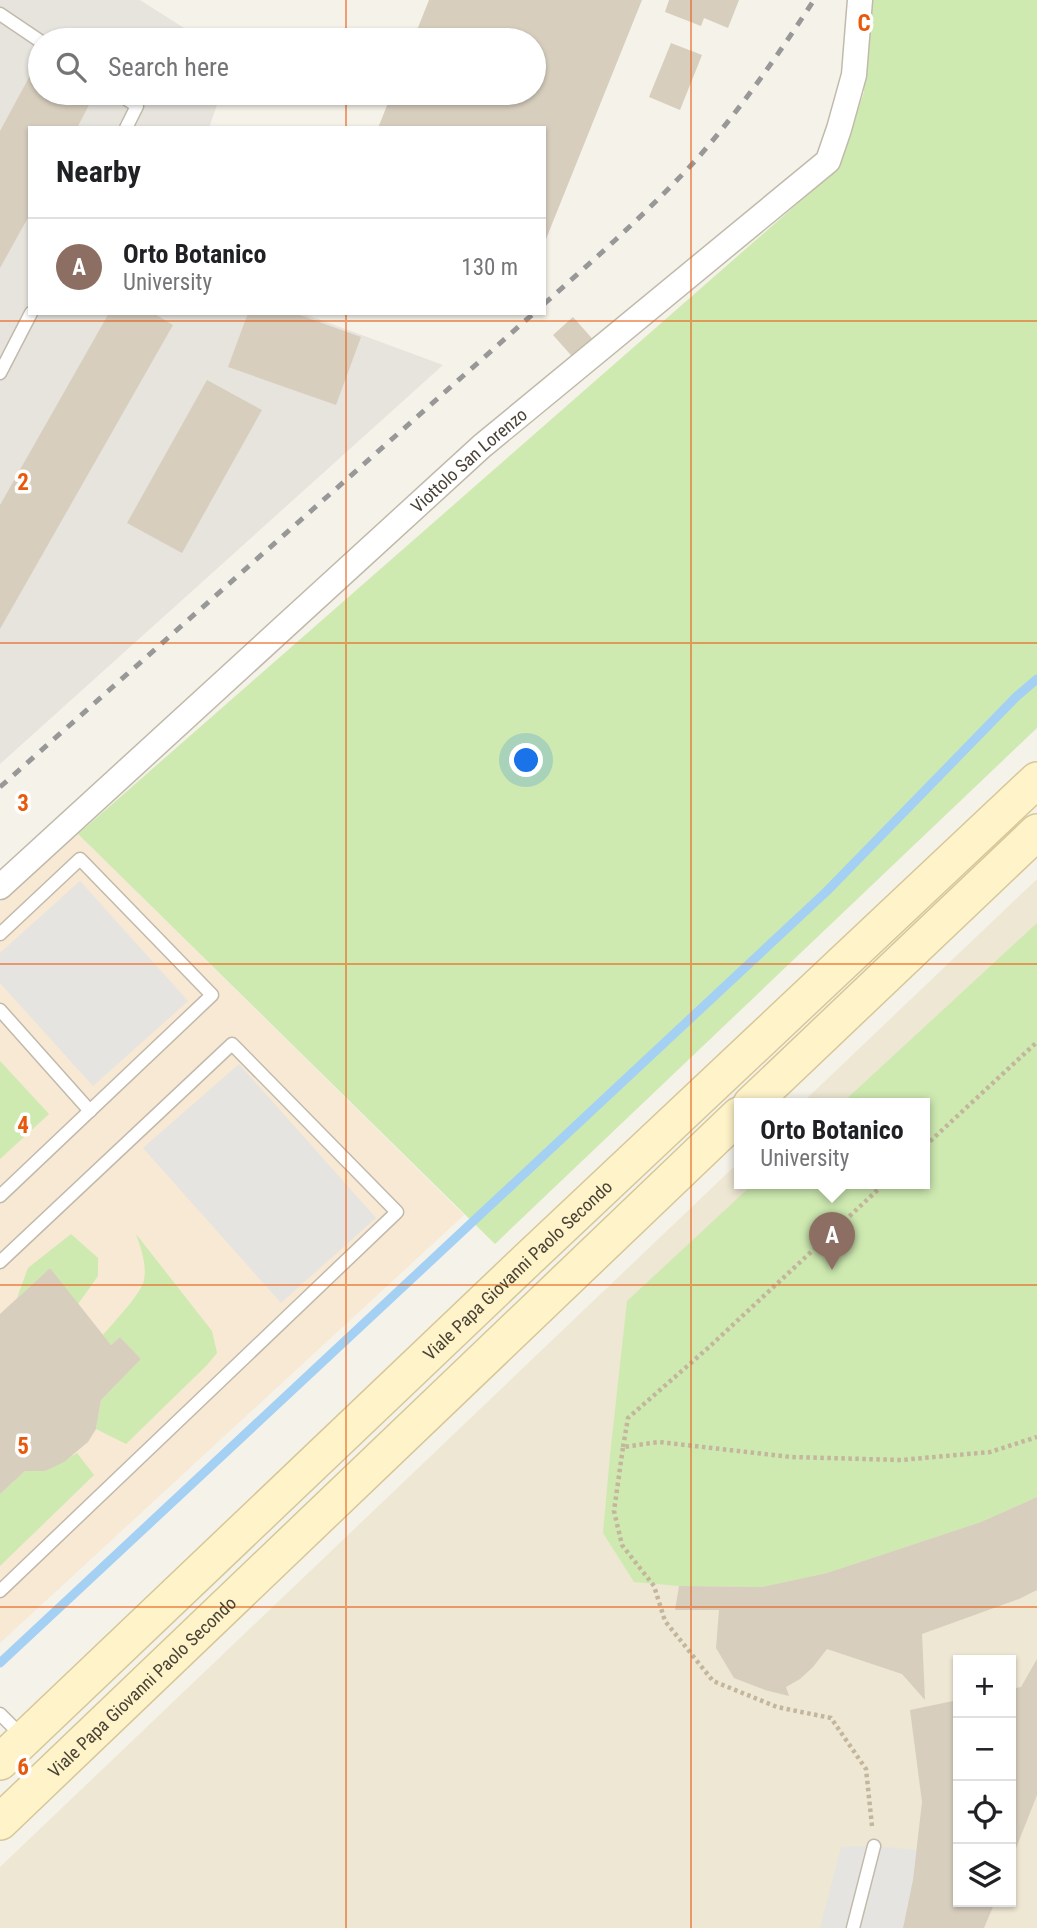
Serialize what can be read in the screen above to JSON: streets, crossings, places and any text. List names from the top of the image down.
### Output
{
  "streets": {
    "main road": ["Viale Papa Giovanni Paolo Secondo"],
    "street": ["Viottolo San Lorenzo"]
  },
  "page": {
    "search": "Search here",
    "heading": "Nearby",
    "list": [
      {
        "mark": "A",
        "name": "Orto Botanico",
        "note": "University",
        "value": "130 m"
      }
    ],
    "popup": ["Orto Botanico", "University"],
    "pins": "A",
    "map_buttons": ["+", "−"]
  },
  "grid": {
    "columns": ["C"],
    "rows": [
      "2",
      "3",
      "4",
      "5",
      "6"
    ]
  }
}
